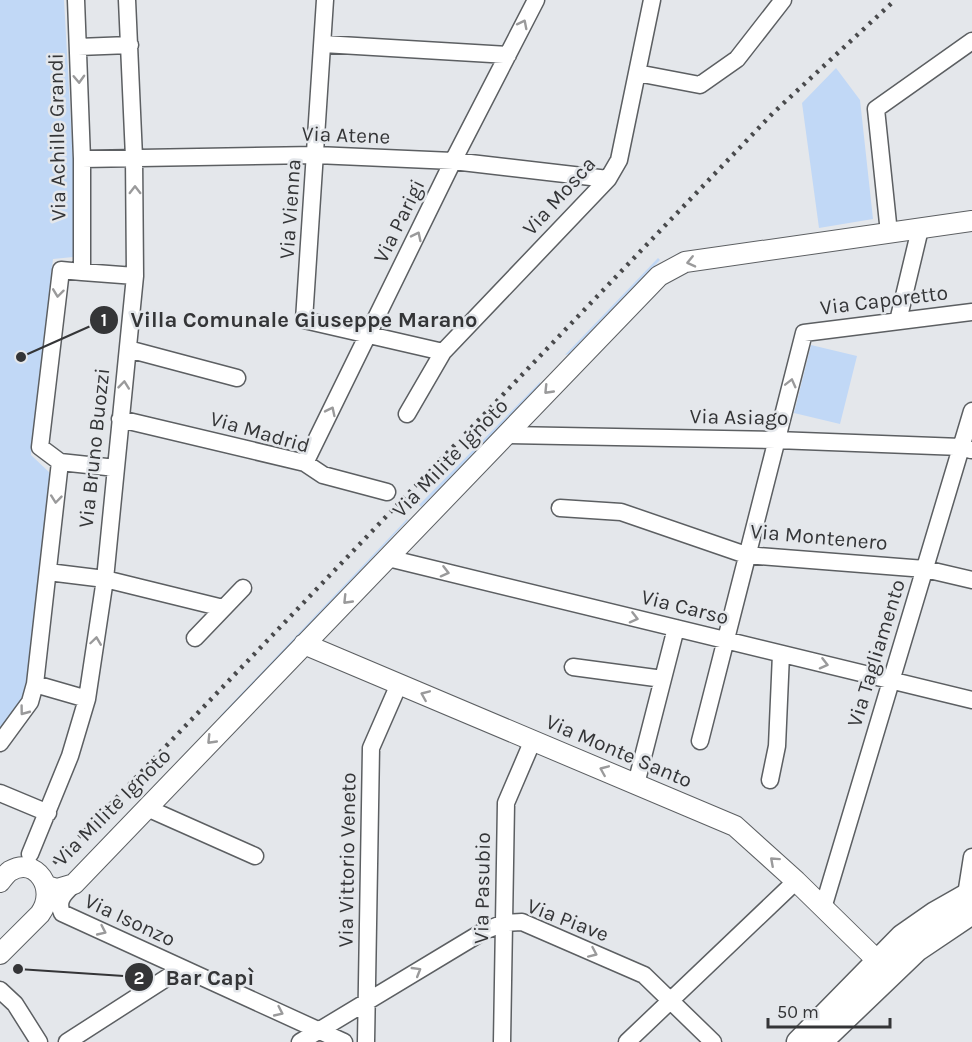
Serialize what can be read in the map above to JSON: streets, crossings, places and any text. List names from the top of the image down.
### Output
{
  "streets": {
    "street": [
      "Via Atene",
      "Via Achille Grandi",
      "Via Mosca",
      "Via Vienna",
      "Via Parigi",
      "Via Caporetto",
      "Via Asiago",
      "Via Madrid",
      "Via Bruno Buozzi",
      "Via Milite Ignoto",
      "Via Montenero",
      "Via Carso",
      "Via Tagliamento",
      "Via Monte Santo",
      "Via Vittorio Veneto",
      "Via Pasubio",
      "Via Isonzo",
      "Via Piave"
    ]
  },
  "crossings": [
    ["Via Atene", "Via Achille Grandi"],
    ["Via Atene", "Via Mosca"],
    ["Via Atene", "Via Vienna"],
    ["Via Atene", "Via Parigi"],
    ["Via Atene", "Via Bruno Buozzi"],
    ["Via Vienna", "Via Parigi"],
    ["Via Parigi", "Via Madrid"],
    ["Via Caporetto", "Via Asiago"],
    ["Via Asiago", "Via Milite Ignoto"],
    ["Via Asiago", "Via Tagliamento"],
    ["Via Madrid", "Via Bruno Buozzi"],
    ["Via Milite Ignoto", "Via Carso"],
    ["Via Milite Ignoto", "Via Monte Santo"],
    ["Via Milite Ignoto", "Via Isonzo"],
    ["Via Montenero", "Via Tagliamento"],
    ["Via Carso", "Via Tagliamento"],
    ["Via Tagliamento", "Via Monte Santo"],
    ["Via Monte Santo", "Via Vittorio Veneto"],
    ["Via Monte Santo", "Via Pasubio"],
    ["Via Vittorio Veneto", "Via Piave"],
    ["Via Pasubio", "Via Piave"],
    ["Via Isonzo", "Via Piave"]
  ],
  "one_way": [
    "Via Achille Grandi",
    "Via Parigi",
    "Via Caporetto",
    "Via Milite Ignoto",
    "Via Carso",
    "Via Monte Santo",
    "Via Piave"
  ],
  "places": ["Villa Comunale Giuseppe Marano", "Bar Capì"],
  "scale_bar": "50 m"
}
